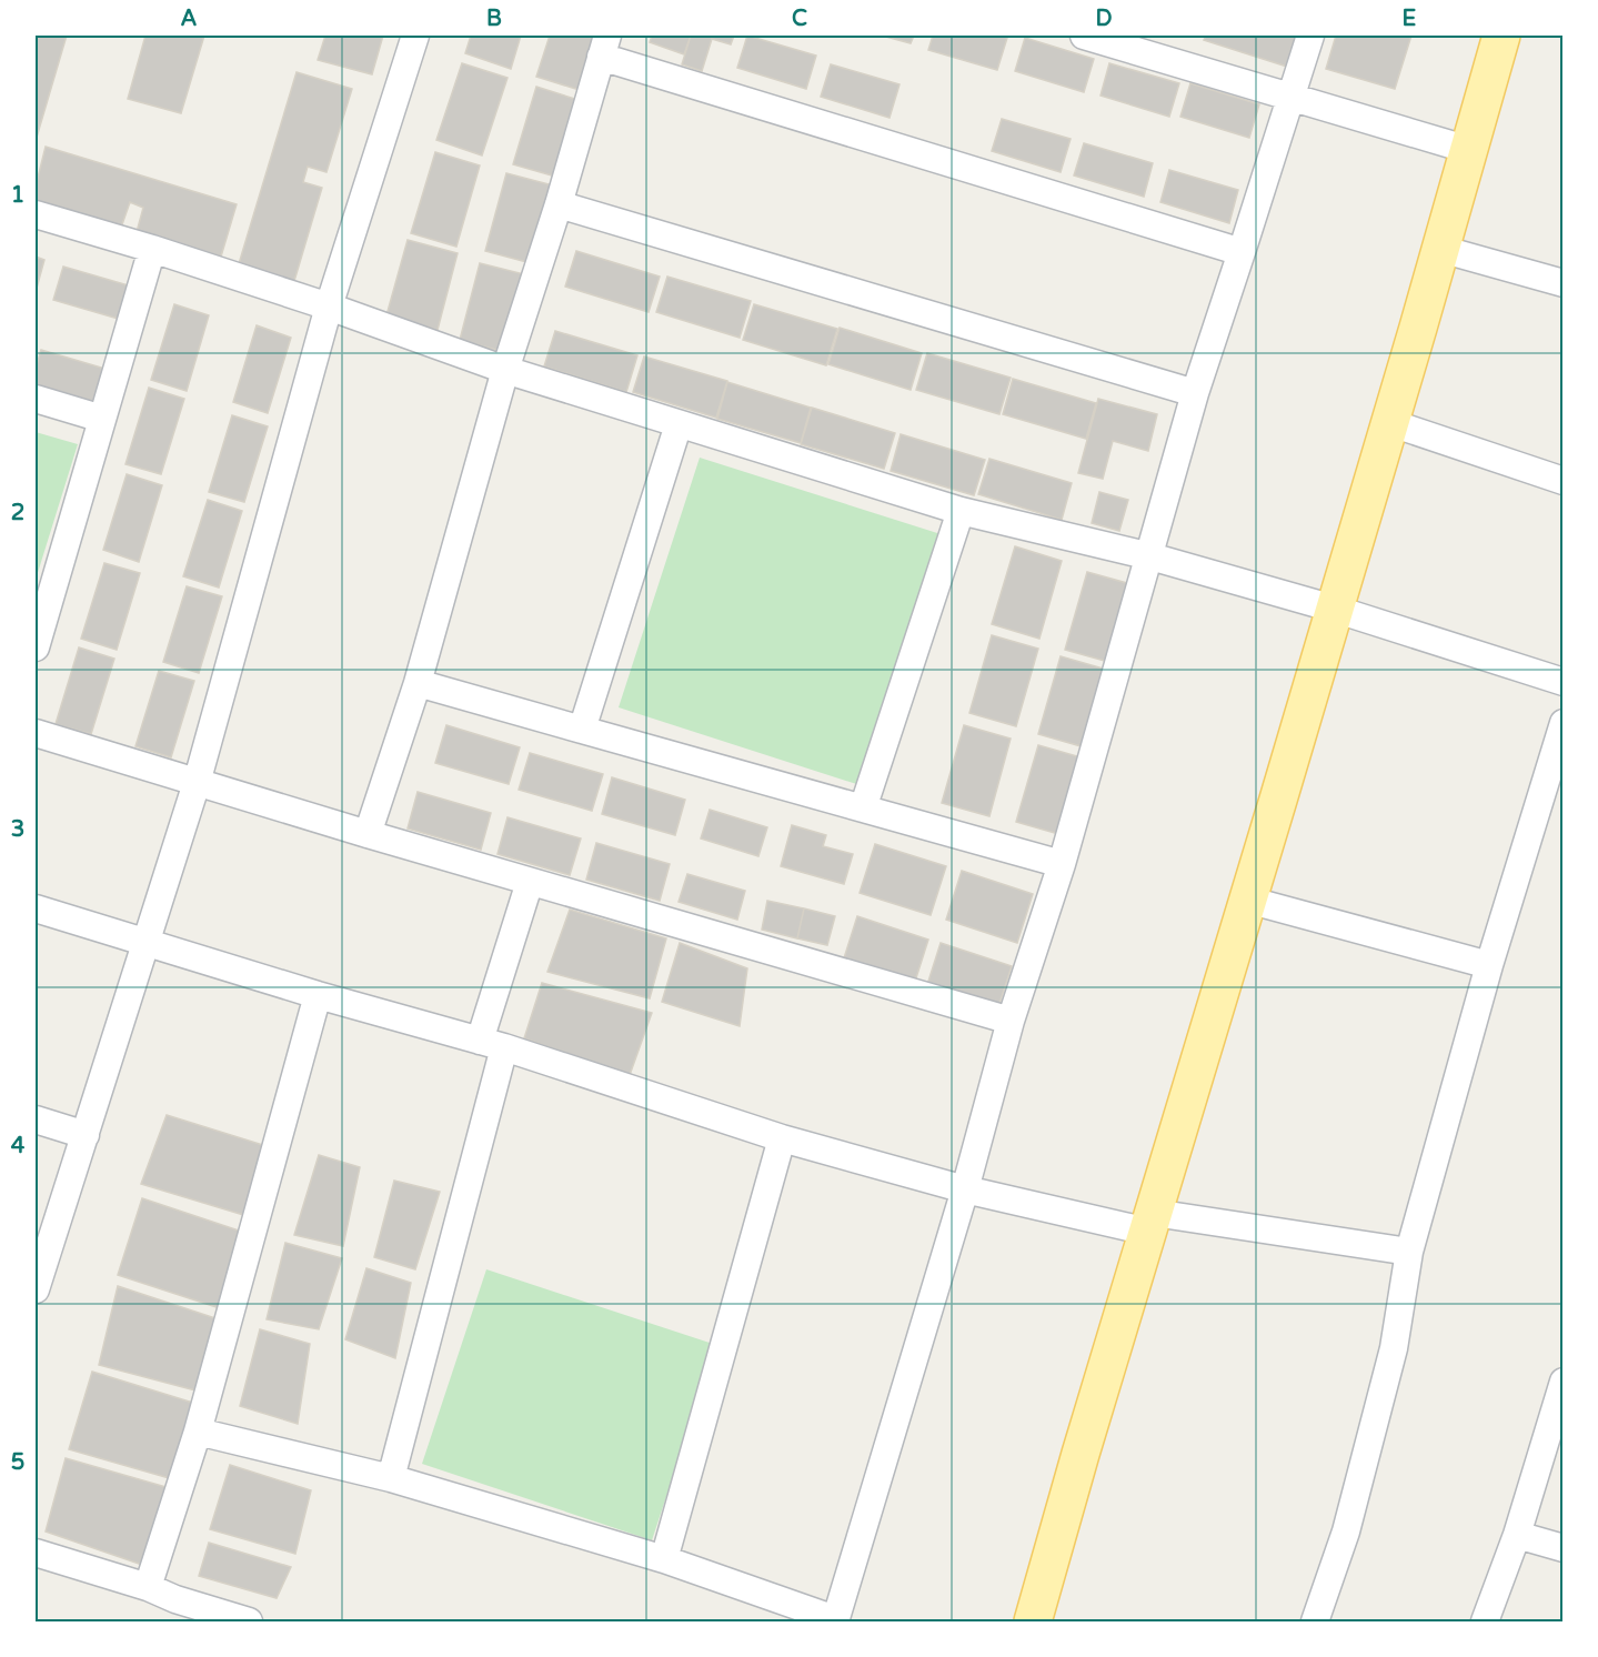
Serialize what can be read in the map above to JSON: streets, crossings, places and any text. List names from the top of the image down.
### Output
{
  "grid": {
    "columns": [
      "A",
      "B",
      "C",
      "D",
      "E"
    ],
    "rows": [
      "1",
      "2",
      "3",
      "4",
      "5"
    ]
  }
}
